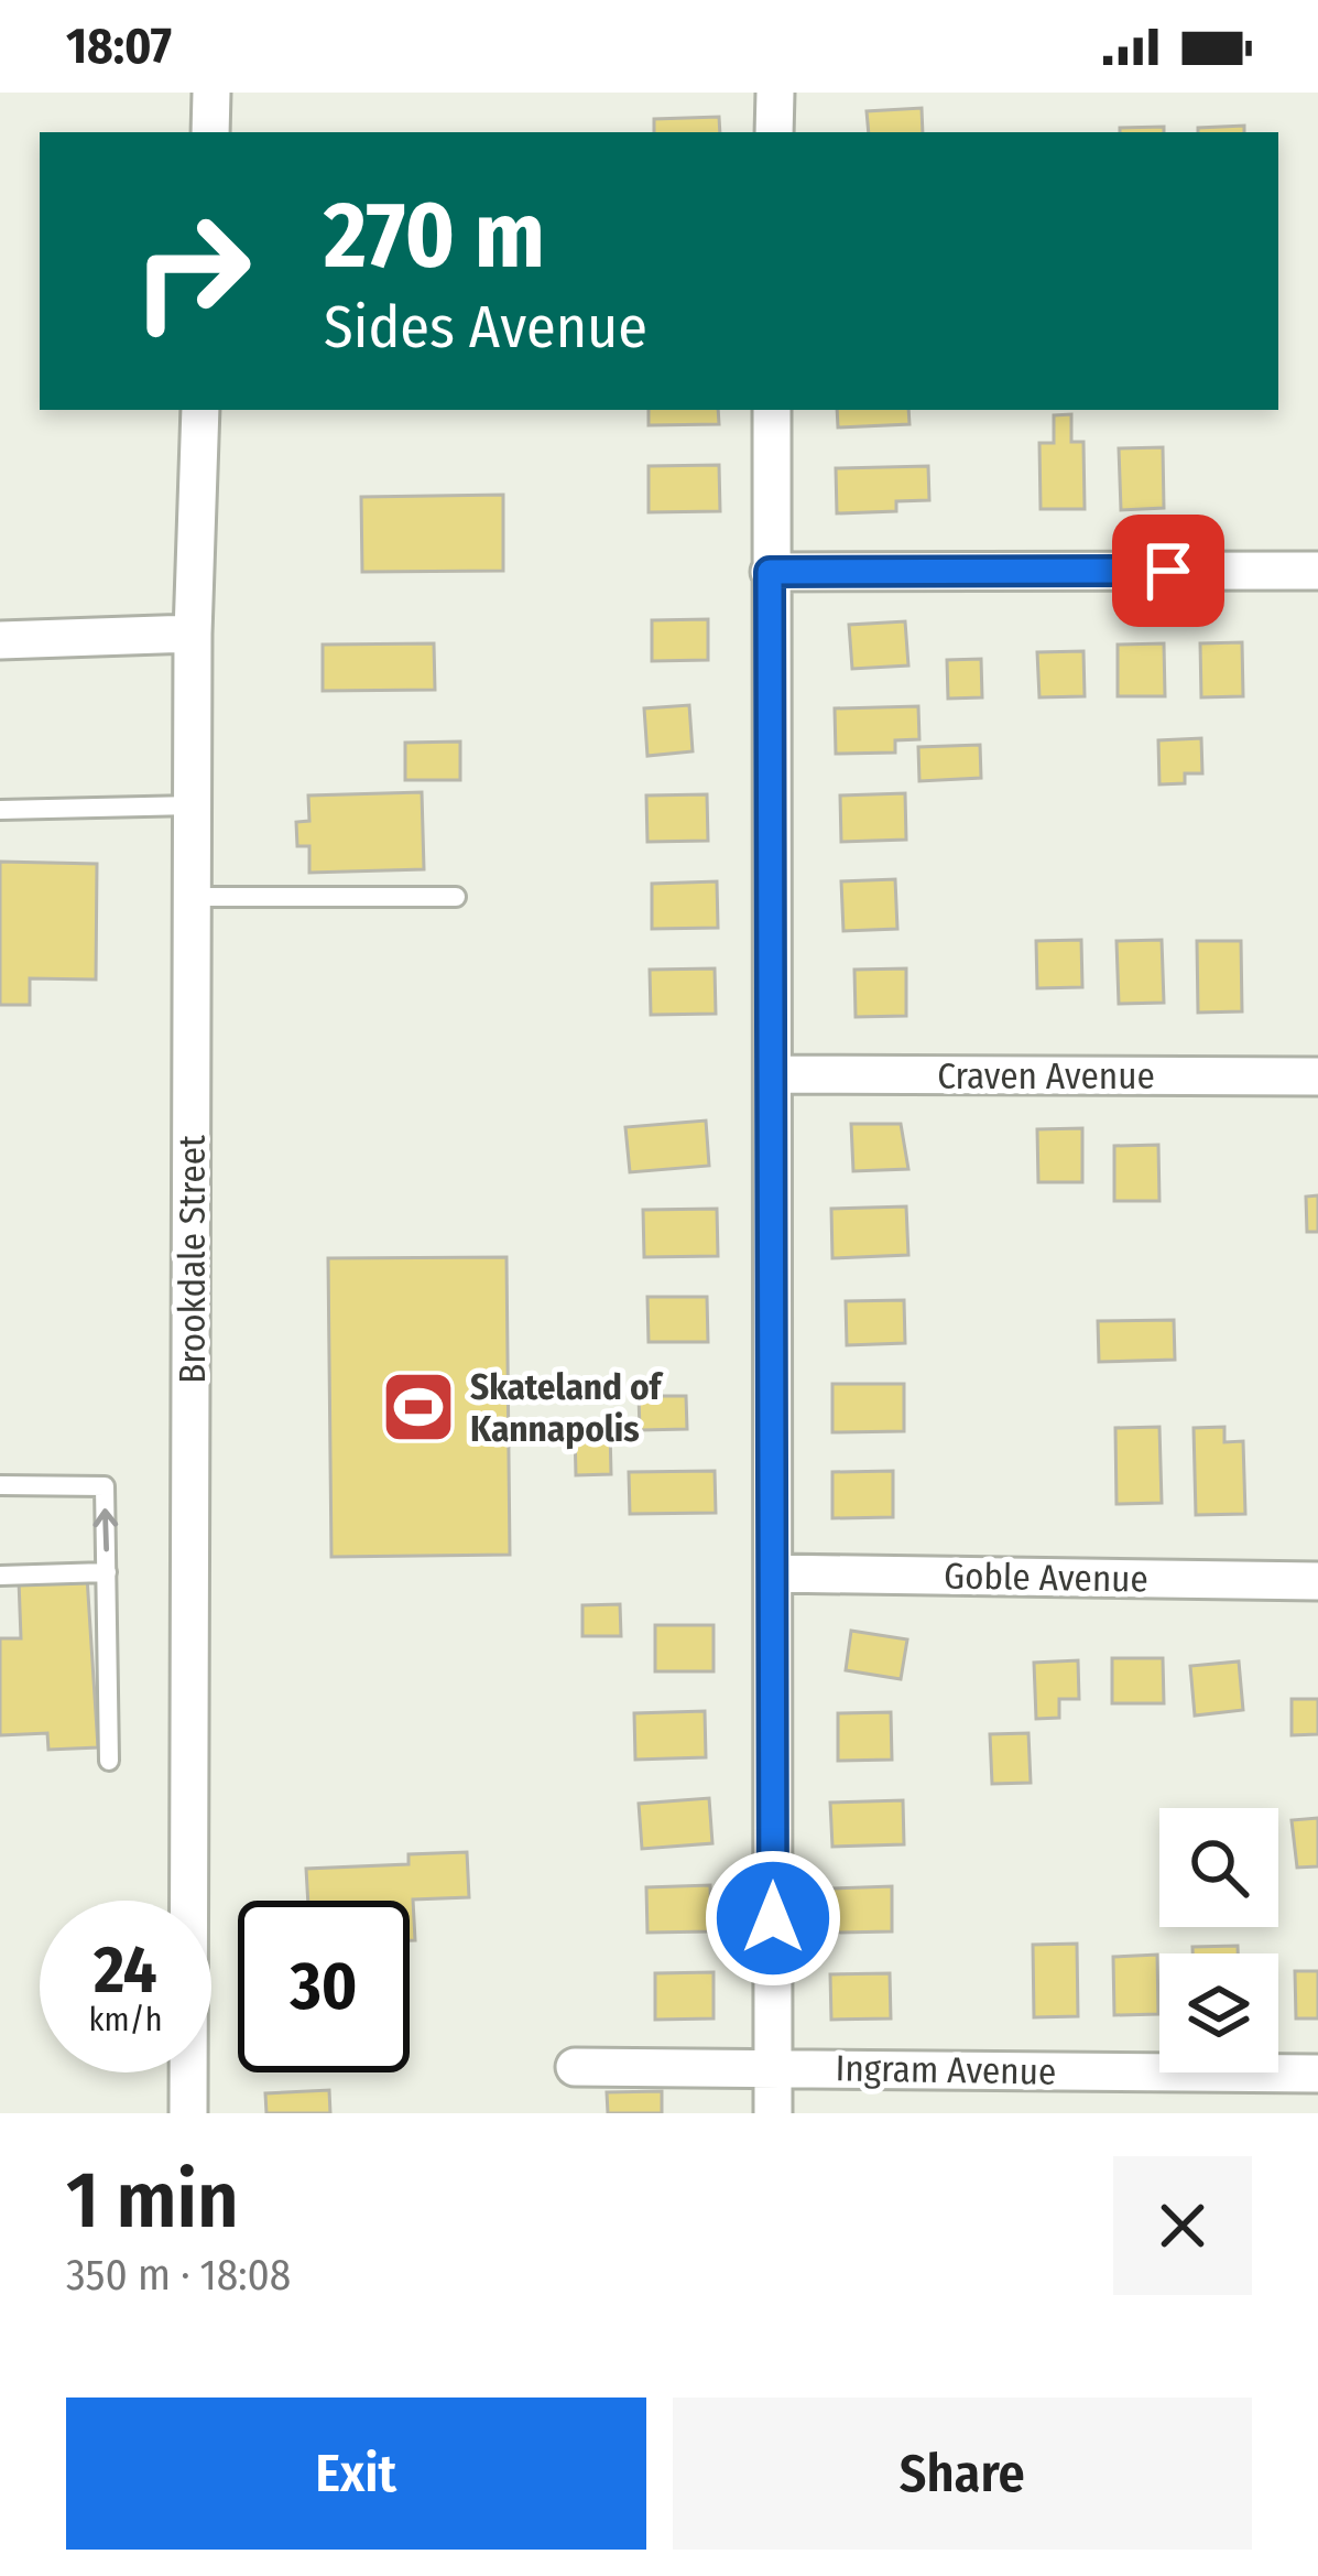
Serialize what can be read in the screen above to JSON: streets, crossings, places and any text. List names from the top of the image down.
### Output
{
  "streets": {
    "street": [
      "Craven Avenue",
      "Brookdale Street",
      "Goble Avenue",
      "Ingram Avenue"
    ]
  },
  "places": {
    "sports": ["Skateland of Kannapolis"]
  },
  "page": {
    "status": "18:07",
    "turn": ["270 m", "Sides Avenue"],
    "speed": "24 km/h",
    "limit": "30",
    "heading": ["1 min", "350 m · 18:08"],
    "buttons": ["Exit", "Share"]
  }
}
